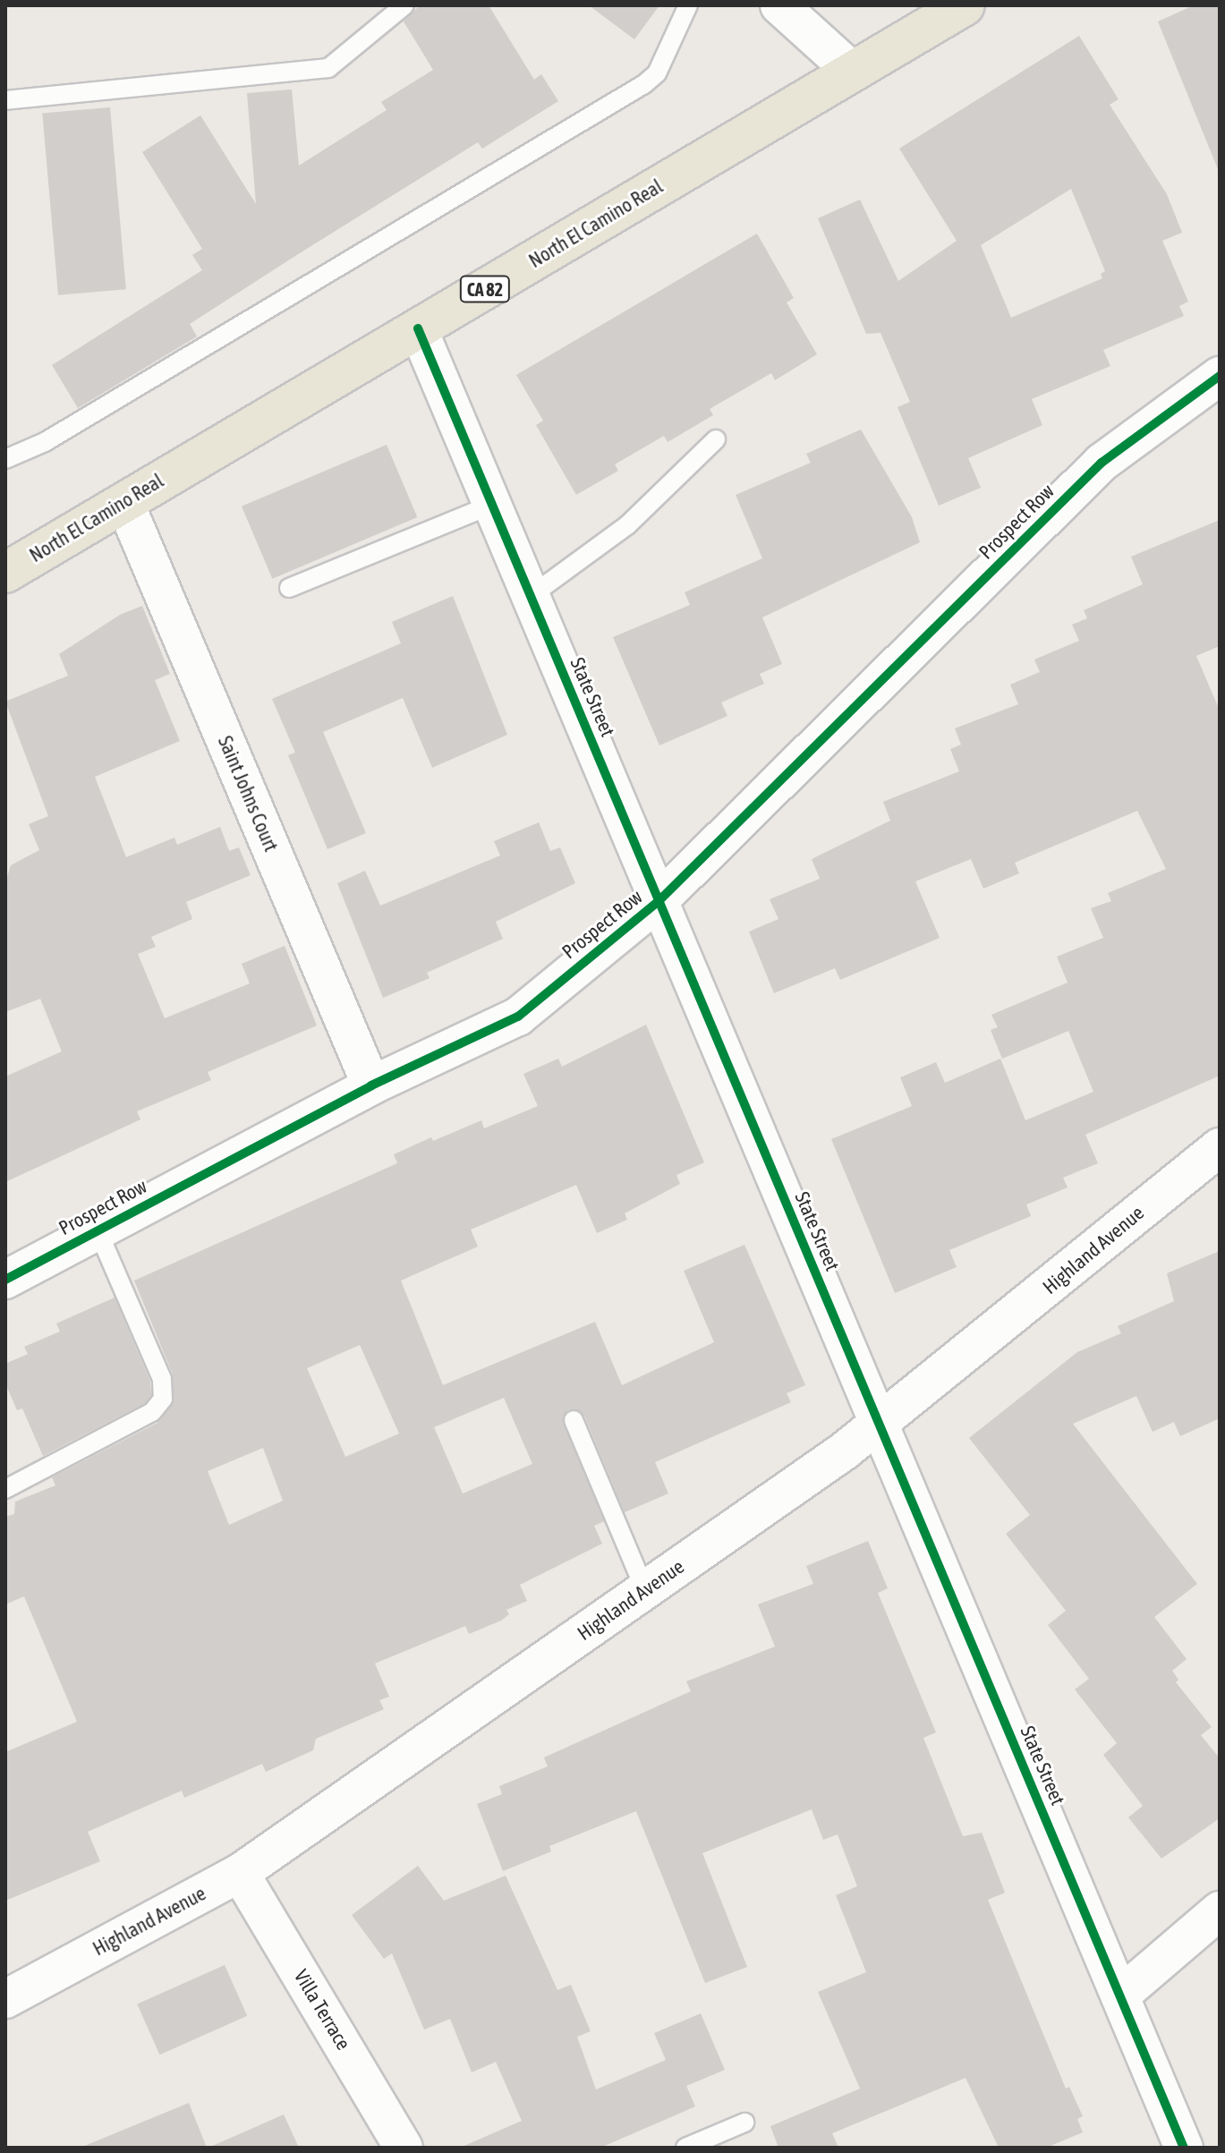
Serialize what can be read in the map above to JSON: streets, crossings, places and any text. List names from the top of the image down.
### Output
{
  "streets": {
    "main road": ["North El Camino Real", "CA 82"],
    "street": [
      "Prospect Row",
      "State Street",
      "Saint Johns Court",
      "Highland Avenue",
      "Villa Terrace"
    ]
  },
  "crossings": [
    ["North El Camino Real", "State Street"],
    ["North El Camino Real", "Saint Johns Court"],
    ["Prospect Row", "State Street"],
    ["Prospect Row", "Saint Johns Court"],
    ["State Street", "Highland Avenue"],
    ["Highland Avenue", "Villa Terrace"]
  ]
}
